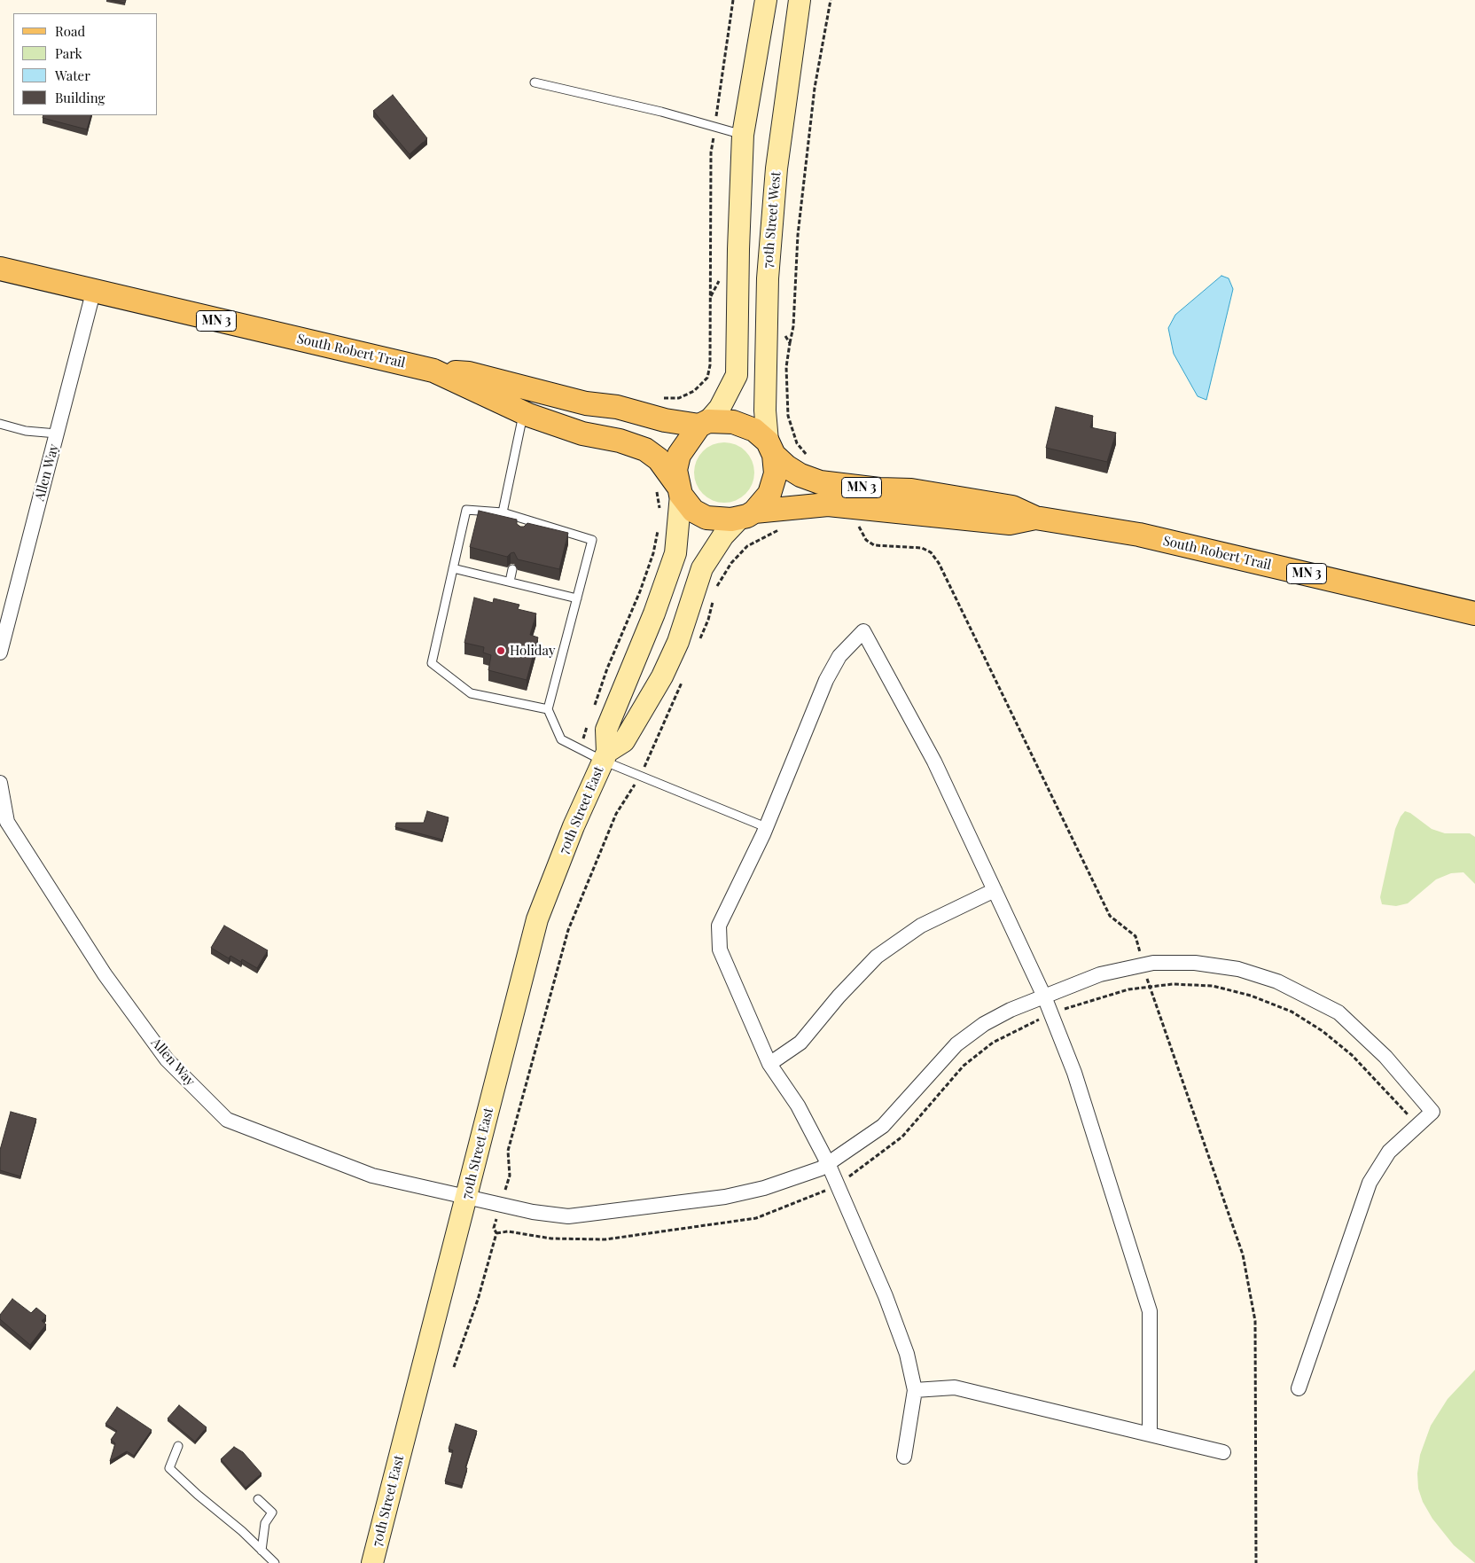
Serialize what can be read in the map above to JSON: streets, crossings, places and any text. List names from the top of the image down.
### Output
{
  "streets": {
    "main road": [
      "70th Street West",
      "MN 3",
      "South Robert Trail",
      "70th Street East"
    ],
    "street": ["Allen Way"]
  },
  "crossings": [
    ["70th Street West", "South Robert Trail"],
    ["70th Street West", "70th Street East"],
    ["South Robert Trail", "Allen Way"],
    ["South Robert Trail", "70th Street East"],
    ["Allen Way", "70th Street East"]
  ],
  "places": ["Holiday"],
  "legend": [
    "Road",
    "Park",
    "Water",
    "Building"
  ]
}
